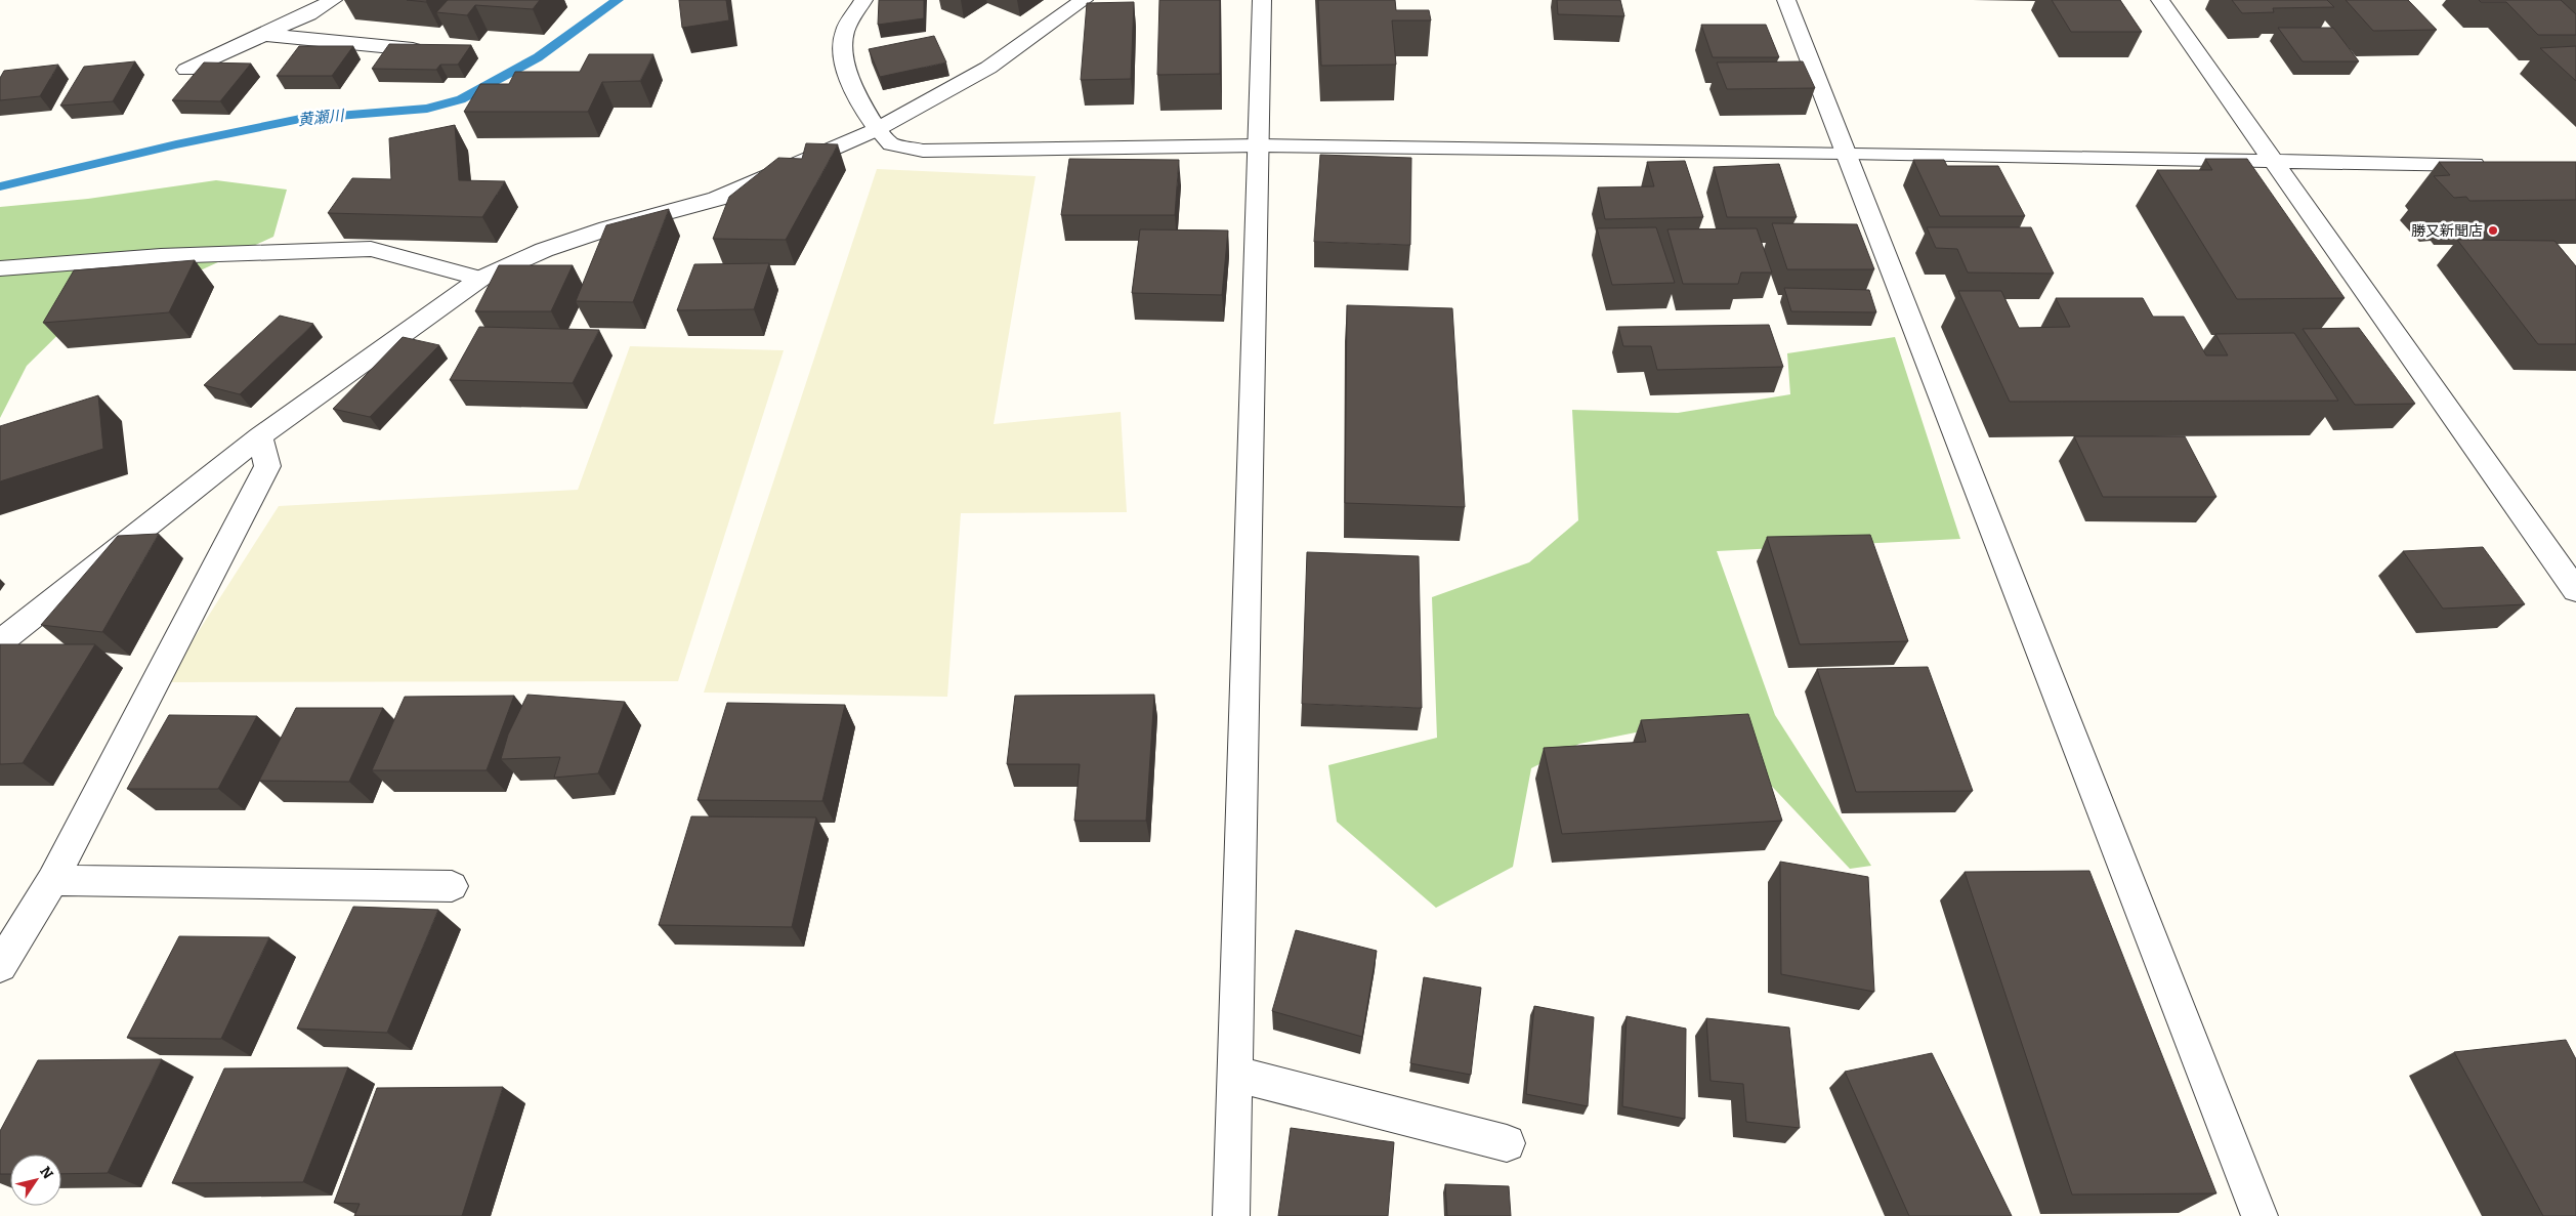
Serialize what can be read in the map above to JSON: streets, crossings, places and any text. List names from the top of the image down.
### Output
{
  "water": ["黄瀬川"],
  "places": ["勝又新聞店"],
  "north": "top right"
}
